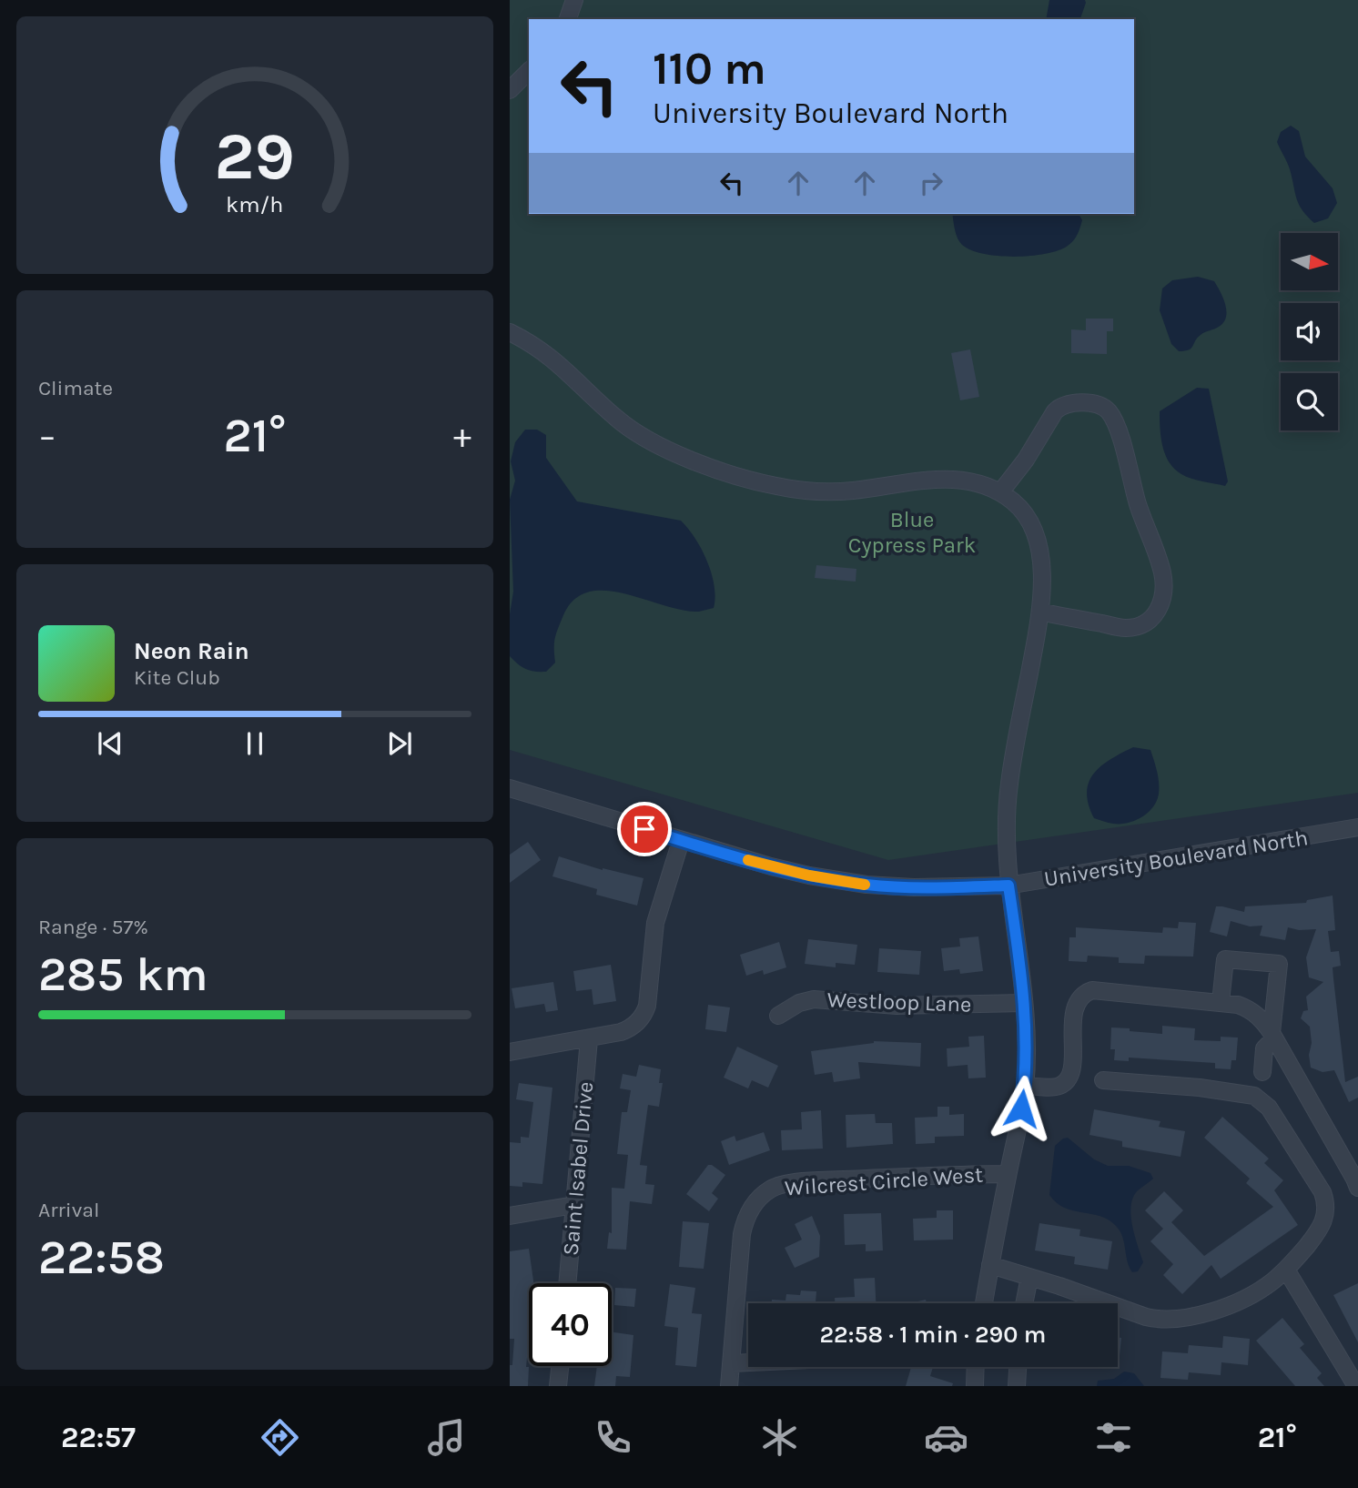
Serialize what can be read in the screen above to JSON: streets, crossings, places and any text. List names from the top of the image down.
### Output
{
  "streets": {
    "street": [
      "University Boulevard North",
      "Westloop Lane",
      "Saint Isabel Drive",
      "Wilcrest Circle West"
    ]
  },
  "parks": ["Blue Cypress Park"],
  "north": "right",
  "page": {
    "turn": ["110 m", "University Boulevard North"],
    "tile": [
      "Climate",
      ["Range · 57%", "285 km"],
      ["Arrival", "22:58"]
    ],
    "heat": ["−", "21°", "+"],
    "song": ["Neon Rain", "Kite Club"],
    "limit": "40",
    "trip": "22:58 · 1 min · 290 m",
    "tabs": ["22:57", "21°"],
    "gauge": ["29", "km/h"]
  }
}
